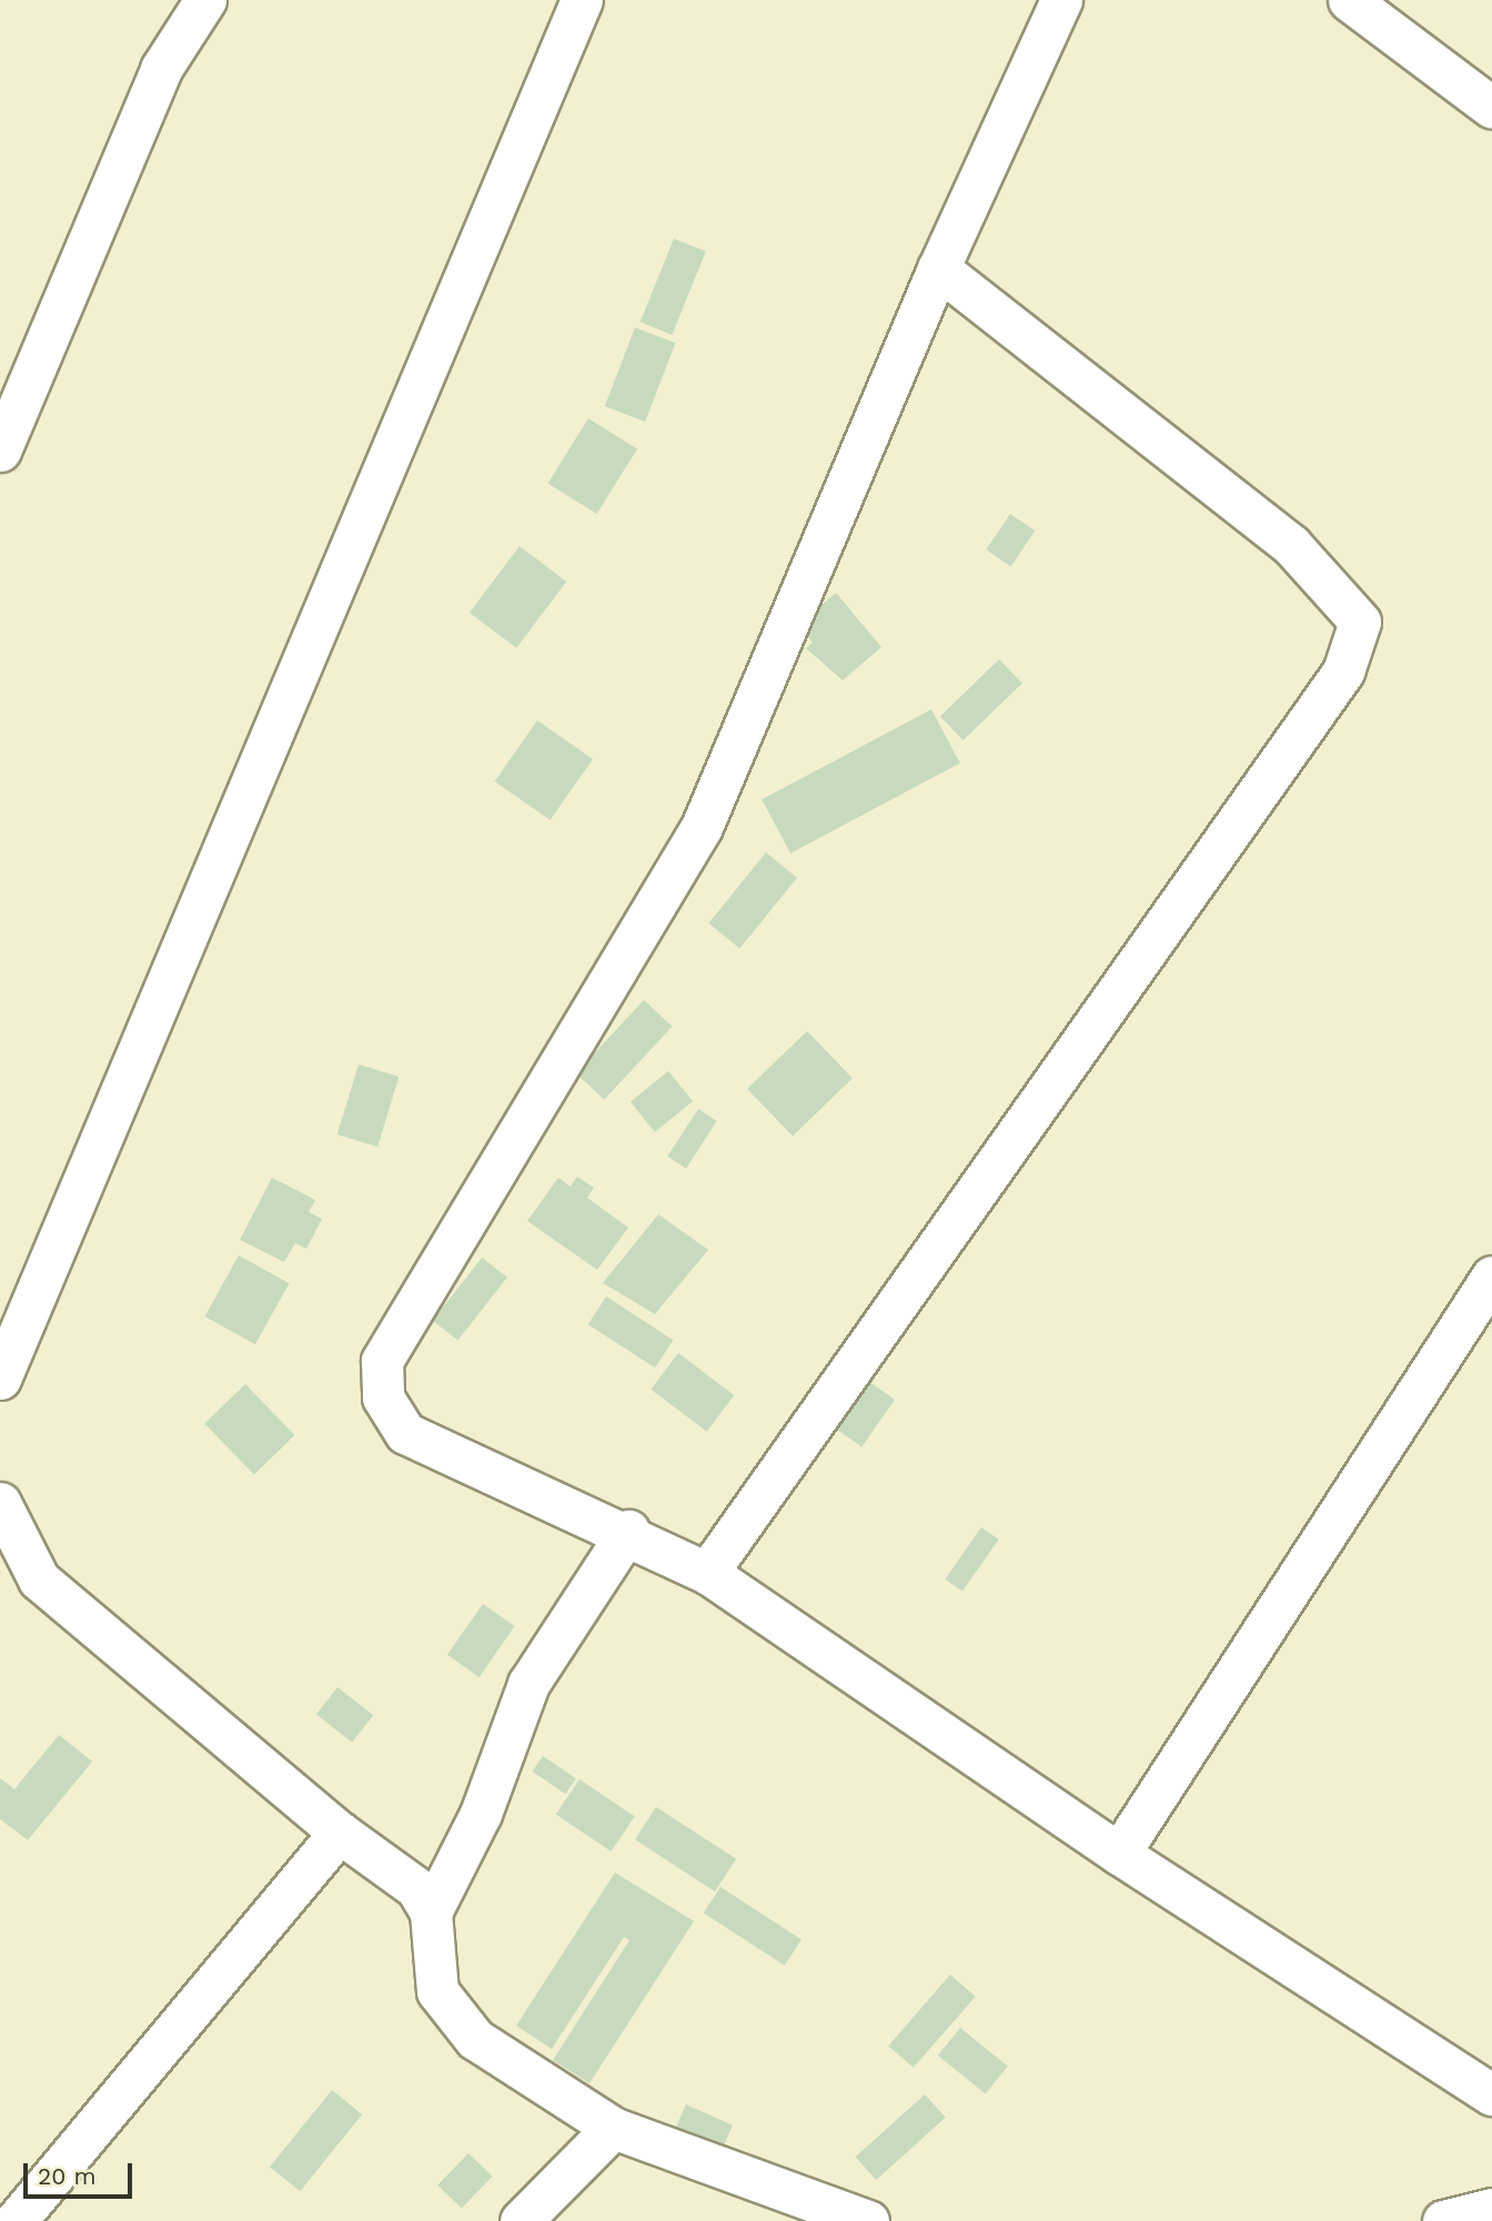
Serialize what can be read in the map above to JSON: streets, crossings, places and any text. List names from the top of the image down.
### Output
{
  "scale_bar": "20 m"
}
